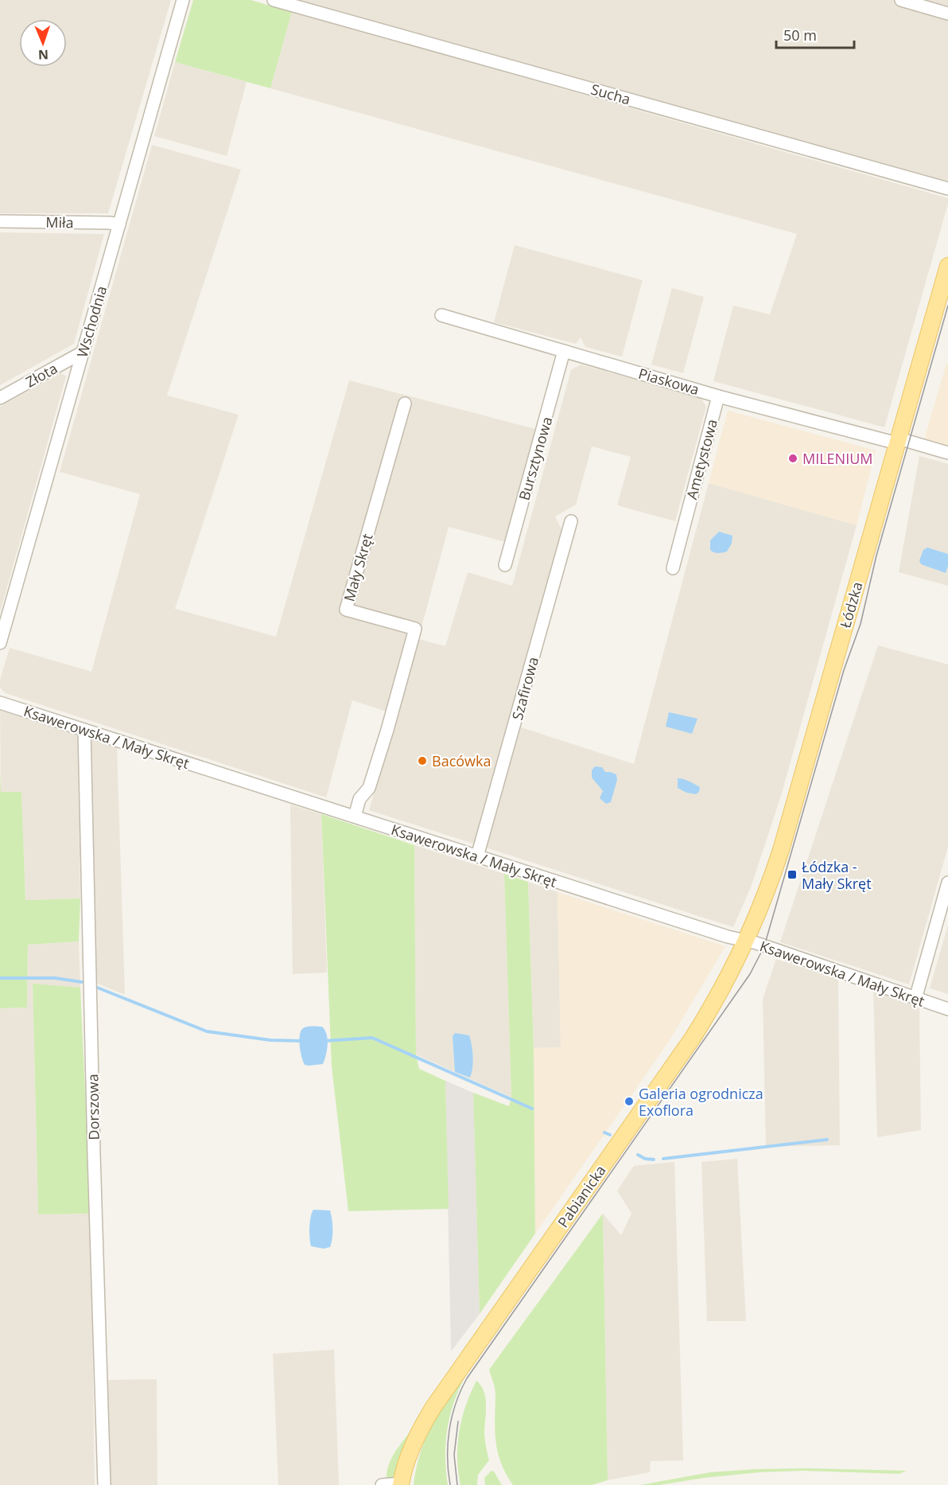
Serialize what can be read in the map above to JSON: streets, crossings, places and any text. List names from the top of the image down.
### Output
{
  "streets": {
    "main road": ["Łódzka", "Pabianicka"],
    "street": [
      "Sucha",
      "Miła",
      "Wschodnia",
      "Złota",
      "Piaskowa",
      "Bursztynowa",
      "Ametystowa",
      "Mały Skręt",
      "Szafirowa",
      "Ksawerowska / Mały Skręt",
      "Dorszowa"
    ]
  },
  "crossings": [
    ["Miła", "Wschodnia"],
    ["Wschodnia", "Złota"],
    ["Piaskowa", "Bursztynowa"],
    ["Piaskowa", "Ametystowa"],
    ["Piaskowa", "Łódzka"],
    ["Mały Skręt", "Ksawerowska / Mały Skręt"],
    ["Łódzka", "Ksawerowska / Mały Skręt"],
    ["Łódzka", "Pabianicka"],
    ["Szafirowa", "Ksawerowska / Mały Skręt"],
    ["Ksawerowska / Mały Skręt", "Dorszowa"],
    ["Ksawerowska / Mały Skręt", "Pabianicka"]
  ],
  "places": {
    "other": ["MILENIUM", "Bacówka", "Galeria ogrodnicza Exoflora"],
    "transit": ["Łódzka - Mały Skręt"]
  },
  "scale_bar": "50 m",
  "north": "bottom"
}
